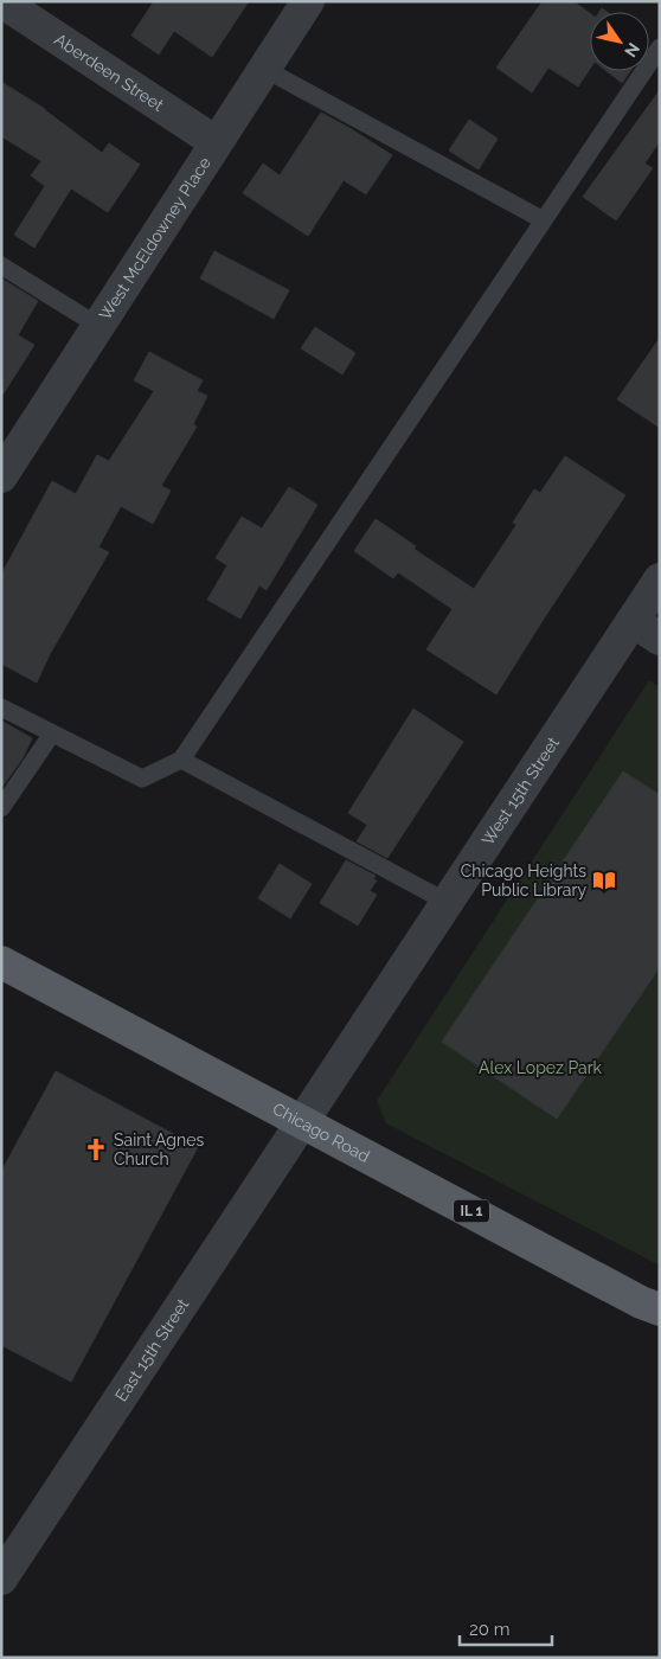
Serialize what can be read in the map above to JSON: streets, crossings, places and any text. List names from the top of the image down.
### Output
{
  "streets": {
    "main road": ["Chicago Road", "IL 1"],
    "street": [
      "Aberdeen Street",
      "West McEldowney Place",
      "West 15th Street",
      "East 15th Street"
    ]
  },
  "crossings": [
    ["Aberdeen Street", "West McEldowney Place"],
    ["West 15th Street", "Chicago Road"],
    ["West 15th Street", "East 15th Street"],
    ["Chicago Road", "East 15th Street"]
  ],
  "parks": ["Alex Lopez Park"],
  "places": {
    "library": ["Chicago Heights Public Library"],
    "church": ["Saint Agnes Church"]
  },
  "scale_bar": "20 m",
  "north": "bottom right"
}
